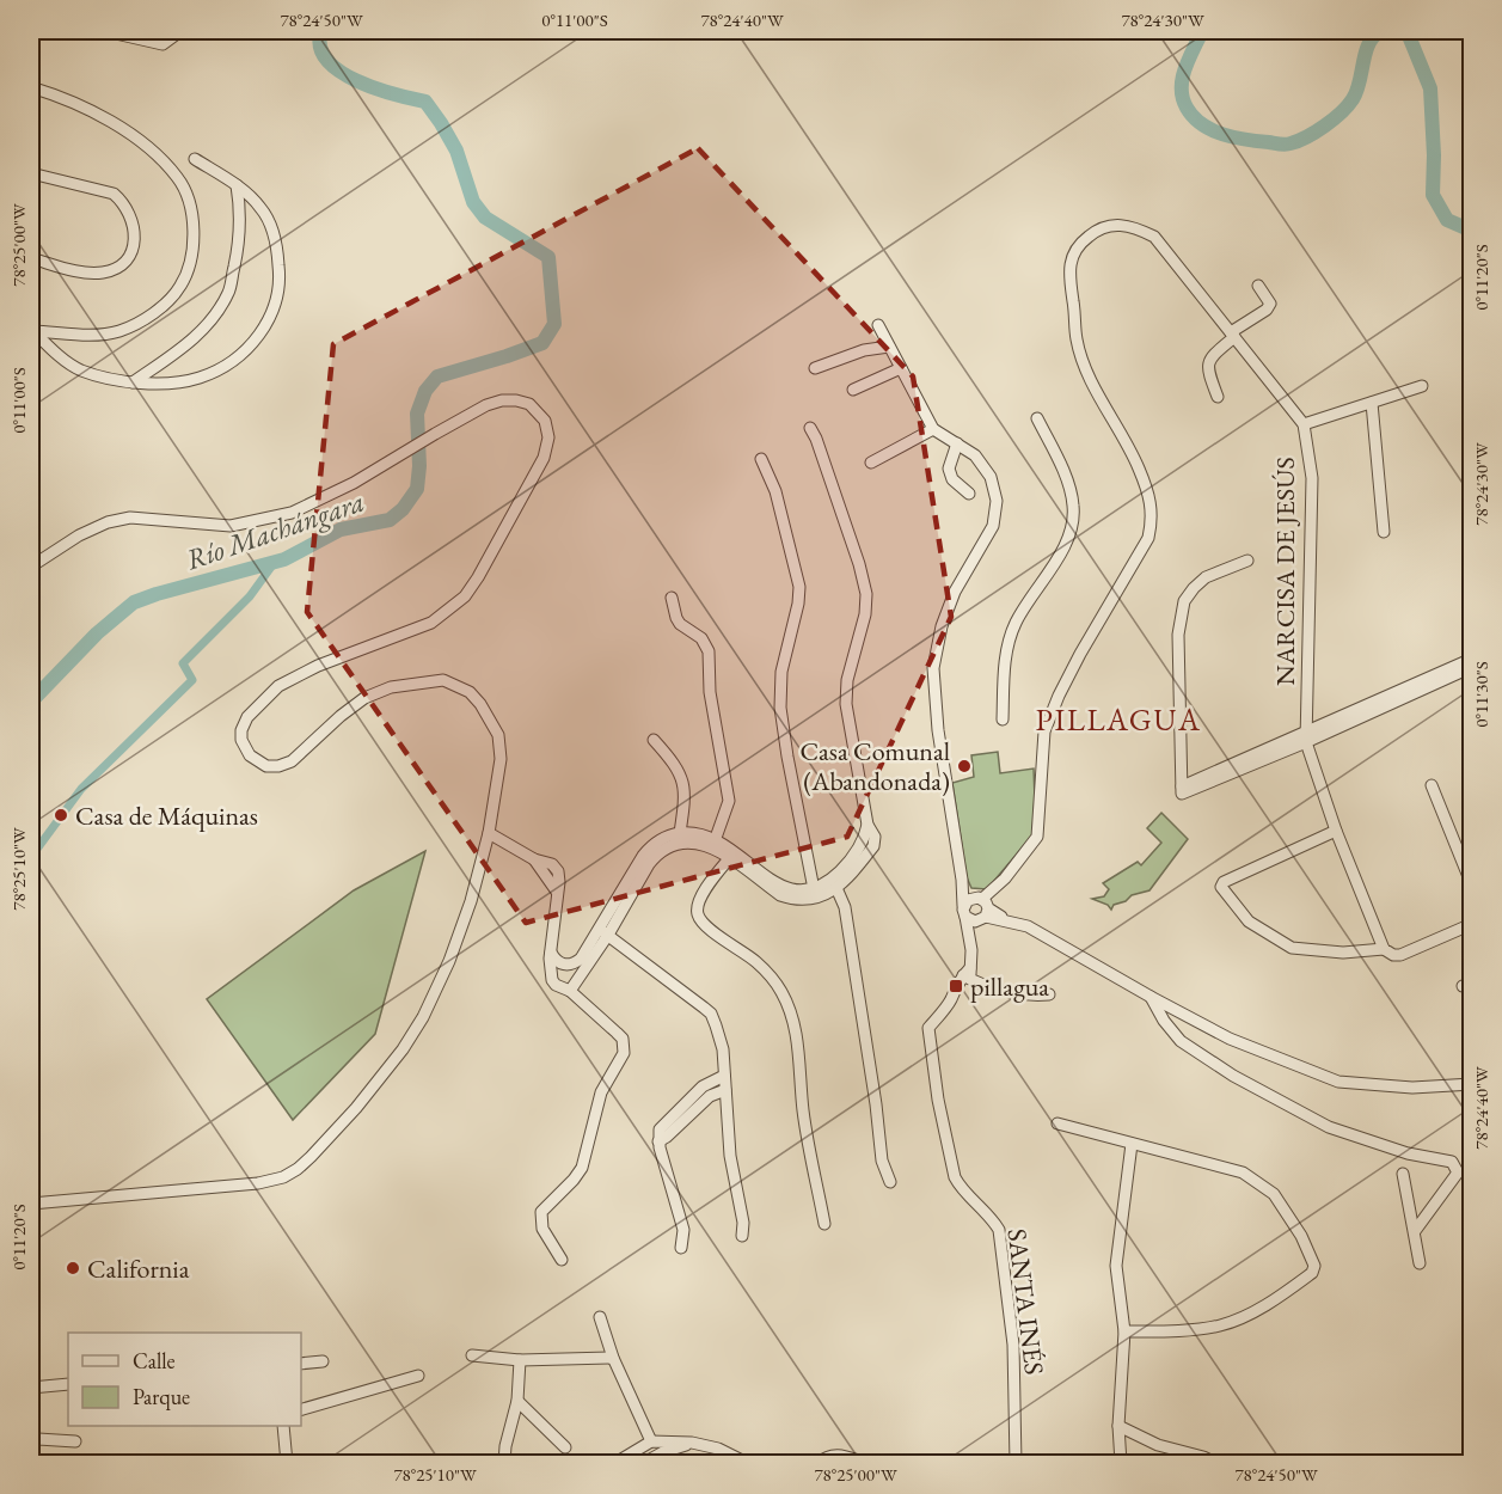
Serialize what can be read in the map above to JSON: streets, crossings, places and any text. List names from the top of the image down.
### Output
{
  "streets": {
    "street": ["NARCISA DE JESÚS", "SANTA INÉS"]
  },
  "districts": ["PILLAGUA"],
  "water": ["Río Machángara"],
  "places": {
    "other": ["Casa Comunal (Abandonada)", "Casa de Máquinas", "California"],
    "transit": ["pillagua"]
  },
  "legend": ["Calle", "Parque"],
  "coordinates": [
    "78°24'50\"W",
    "0°11'00\"S",
    "78°24'40\"W",
    "78°24'30\"W",
    "78°25'00\"W",
    "0°11'20\"S",
    "0°11'30\"S",
    "78°25'10\"W"
  ]
}
